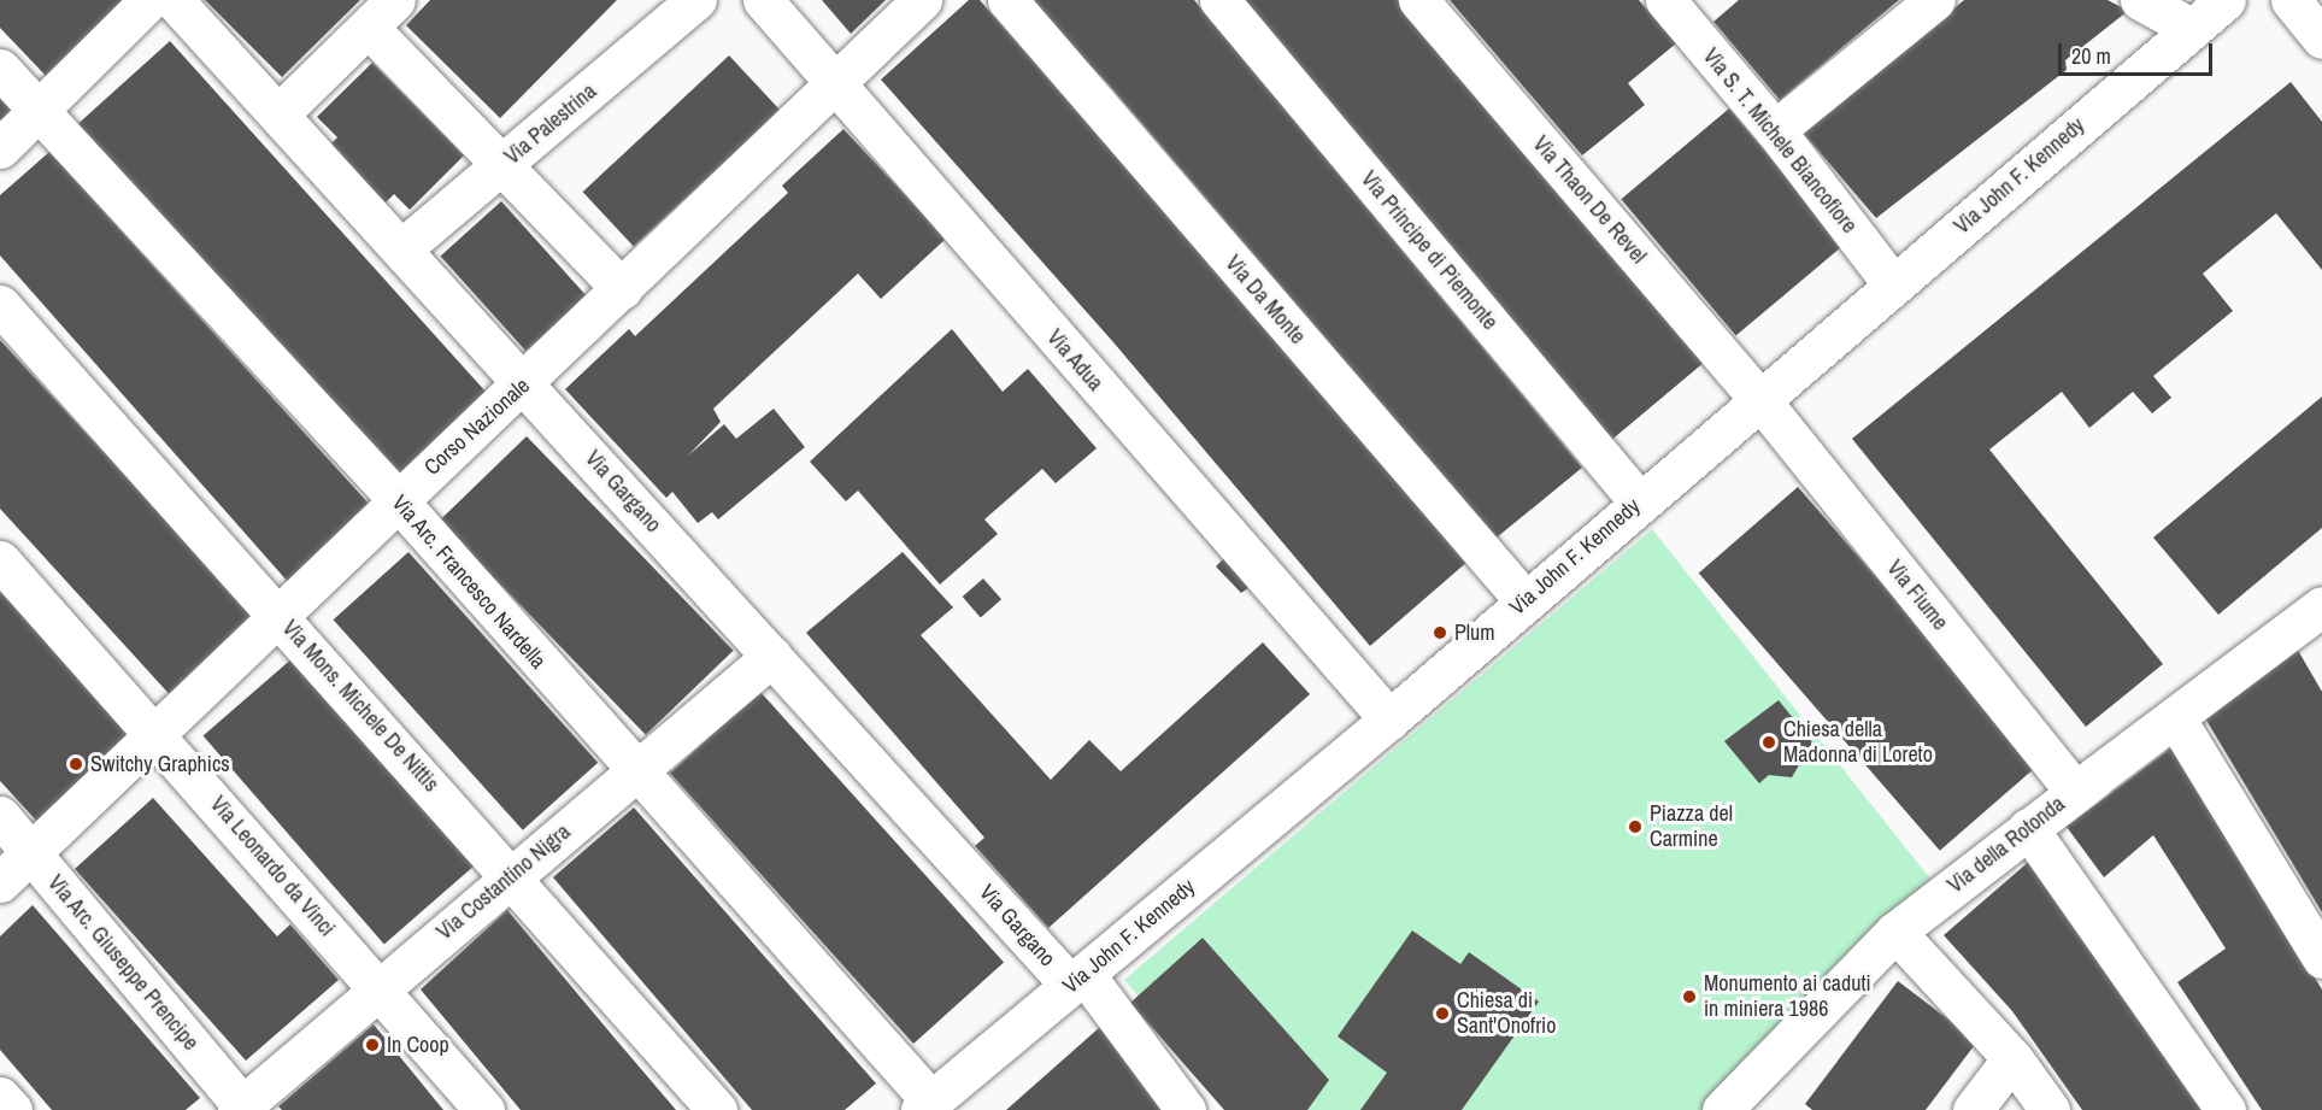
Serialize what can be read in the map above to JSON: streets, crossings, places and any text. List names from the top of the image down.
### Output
{
  "streets": {
    "street": [
      "Via Palestrina",
      "Via S. T. Michele Biancofiore",
      "Via John F. Kennedy",
      "Via Thaon De Revel",
      "Via Principe di Piemonte",
      "Via Da Monte",
      "Via Adua",
      "Corso Nazionale",
      "Via Gargano",
      "Via Arc. Francesco Nardella",
      "Via Fiume",
      "Via Mons. Michele De Nittis",
      "Via della Rotonda",
      "Via Leonardo da Vinci",
      "Via Costantino Nigra",
      "Via Arc. Giuseppe Prencipe"
    ]
  },
  "crossings": [
    ["Via Palestrina", "Via Gargano"],
    ["Via S. T. Michele Biancofiore", "Via John F. Kennedy"],
    ["Via John F. Kennedy", "Via Thaon De Revel"],
    ["Via John F. Kennedy", "Via Principe di Piemonte"],
    ["Via John F. Kennedy", "Via Da Monte"],
    ["Via John F. Kennedy", "Via Adua"],
    ["Via John F. Kennedy", "Via Gargano"],
    ["Via John F. Kennedy", "Via Arc. Francesco Nardella"],
    ["Via John F. Kennedy", "Via Fiume"],
    ["Via Thaon De Revel", "Via Fiume"],
    ["Via Adua", "Corso Nazionale"],
    ["Corso Nazionale", "Via Gargano"],
    ["Corso Nazionale", "Via Arc. Francesco Nardella"],
    ["Corso Nazionale", "Via Mons. Michele De Nittis"],
    ["Corso Nazionale", "Via Leonardo da Vinci"],
    ["Corso Nazionale", "Via Arc. Giuseppe Prencipe"],
    ["Via Gargano", "Via Costantino Nigra"],
    ["Via Arc. Francesco Nardella", "Via Costantino Nigra"],
    ["Via Fiume", "Via della Rotonda"],
    ["Via Mons. Michele De Nittis", "Via Costantino Nigra"],
    ["Via Leonardo da Vinci", "Via Costantino Nigra"],
    ["Via Costantino Nigra", "Via Arc. Giuseppe Prencipe"]
  ],
  "places": [
    "Plum",
    "Chiesa della Madonna di Loreto",
    "Switchy Graphics",
    "Piazza del Carmine",
    "Monumento ai caduti in miniera 1986",
    "Chiesa di Sant'Onofrio",
    "In Coop"
  ],
  "scale_bar": "20 m"
}
